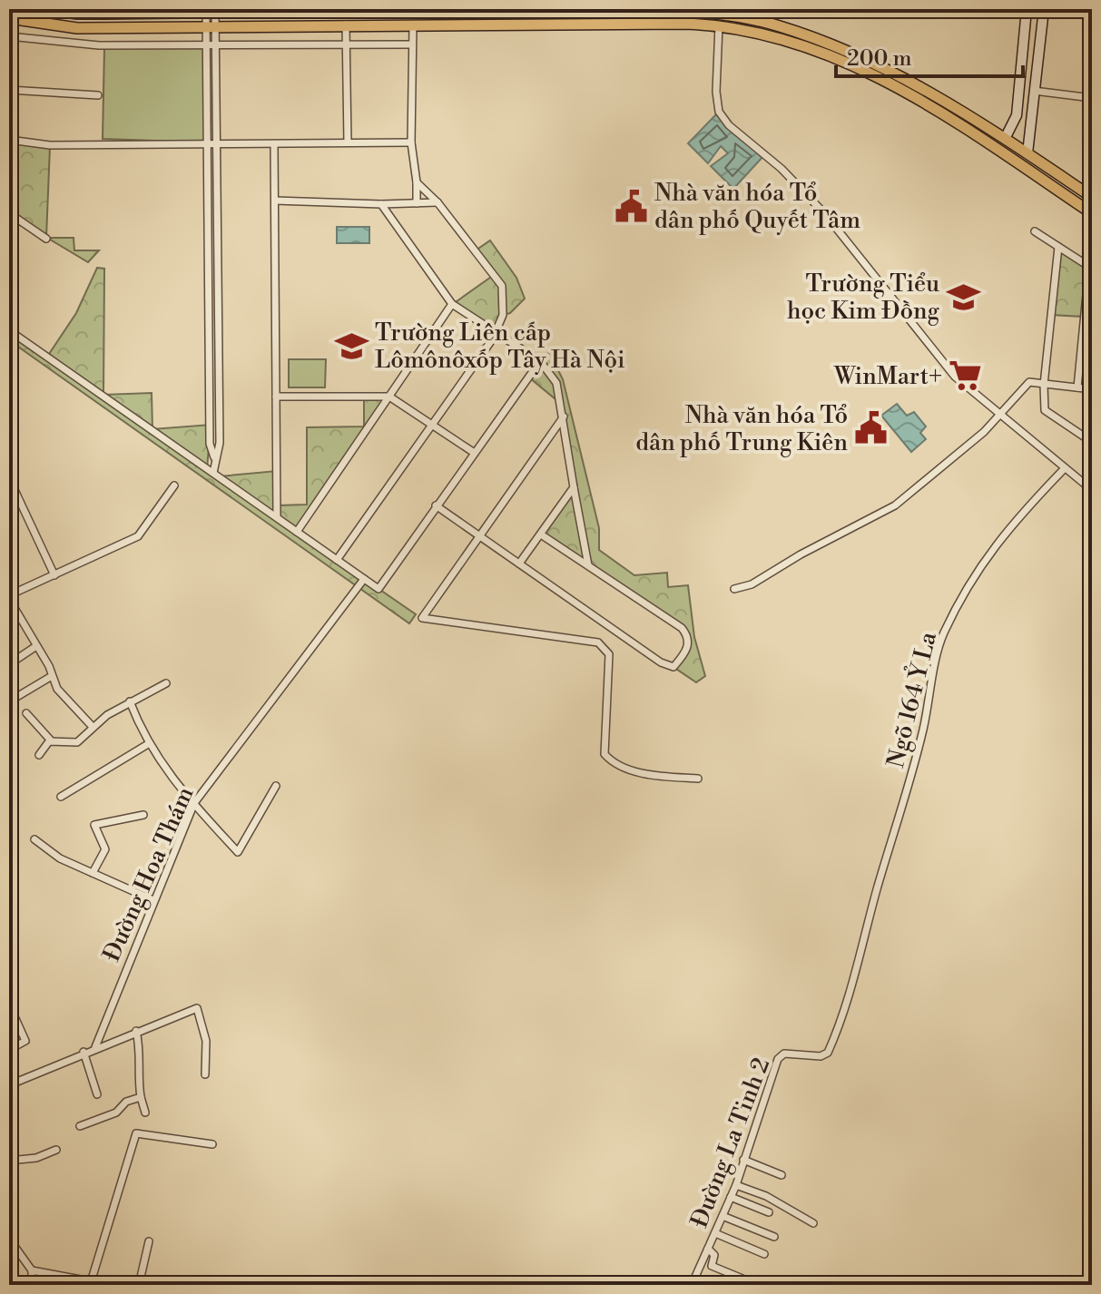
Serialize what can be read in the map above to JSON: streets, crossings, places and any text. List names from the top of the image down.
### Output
{
  "streets": {
    "street": ["Ngõ 164 Ỷ La", "Đường Hoa Thám", "Đường La Tinh 2"]
  },
  "crossings": [
    ["Ngõ 164 Ỷ La", "Đường La Tinh 2"]
  ],
  "places": {
    "public building": ["Nhà văn hóa Tổ dân phố Quyết Tâm", "Nhà văn hóa Tổ dân phố Trung Kiên"],
    "school or university": ["Trường Tiểu học Kim Đồng", "Trường Liên cấp Lômônôxốp Tây Hà Nội"],
    "supermarket": ["WinMart+"]
  },
  "scale_bar": "200 m"
}
